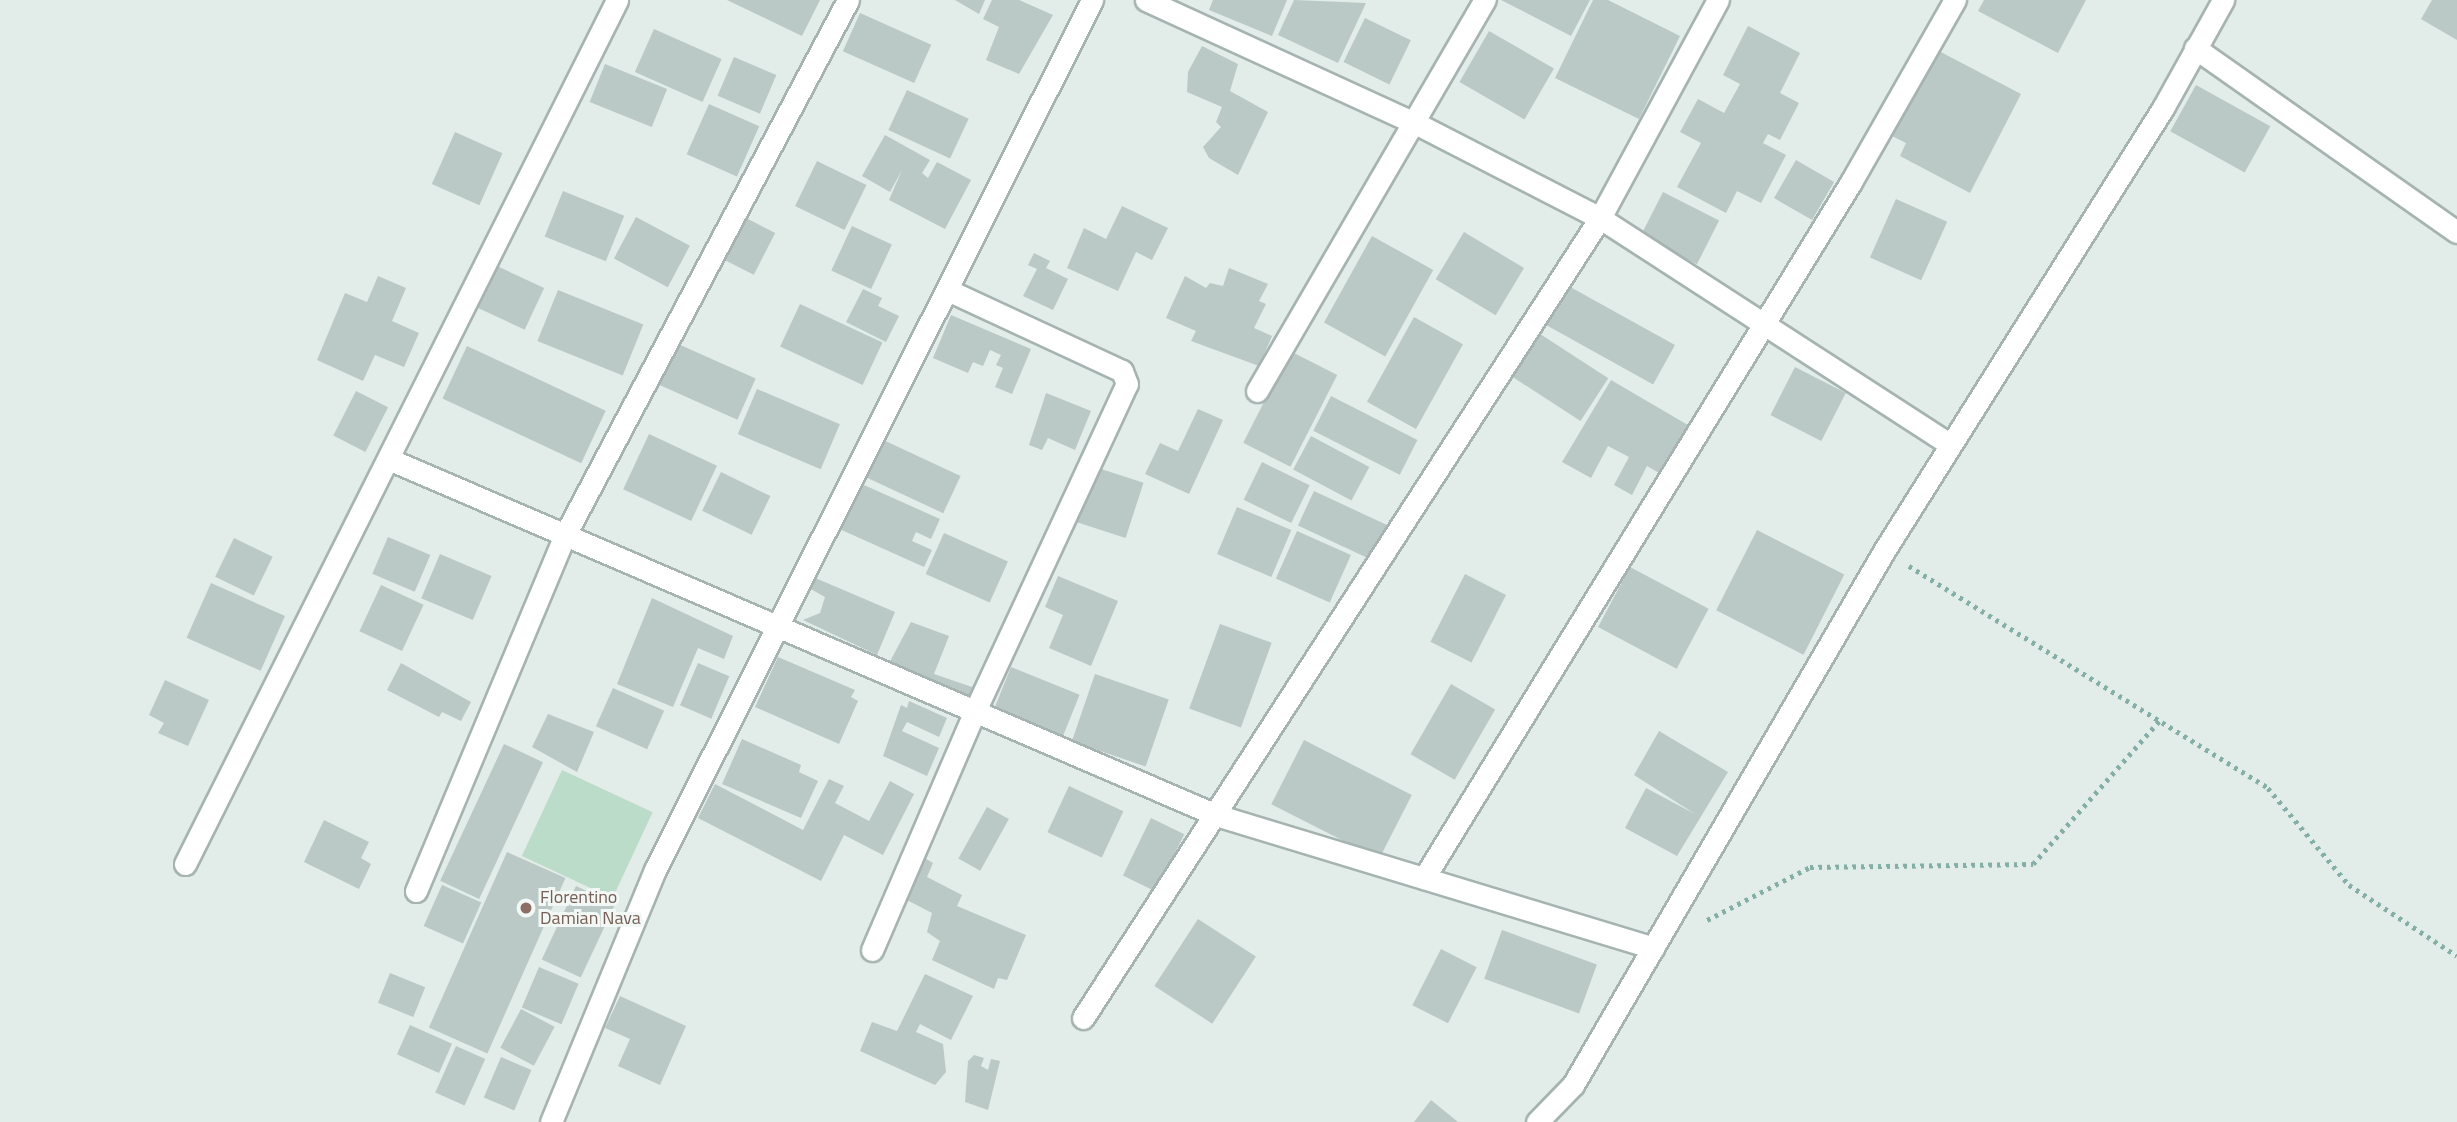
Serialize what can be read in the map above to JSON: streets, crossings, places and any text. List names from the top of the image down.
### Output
{
  "places": ["Florentino Damian Nava"]
}
